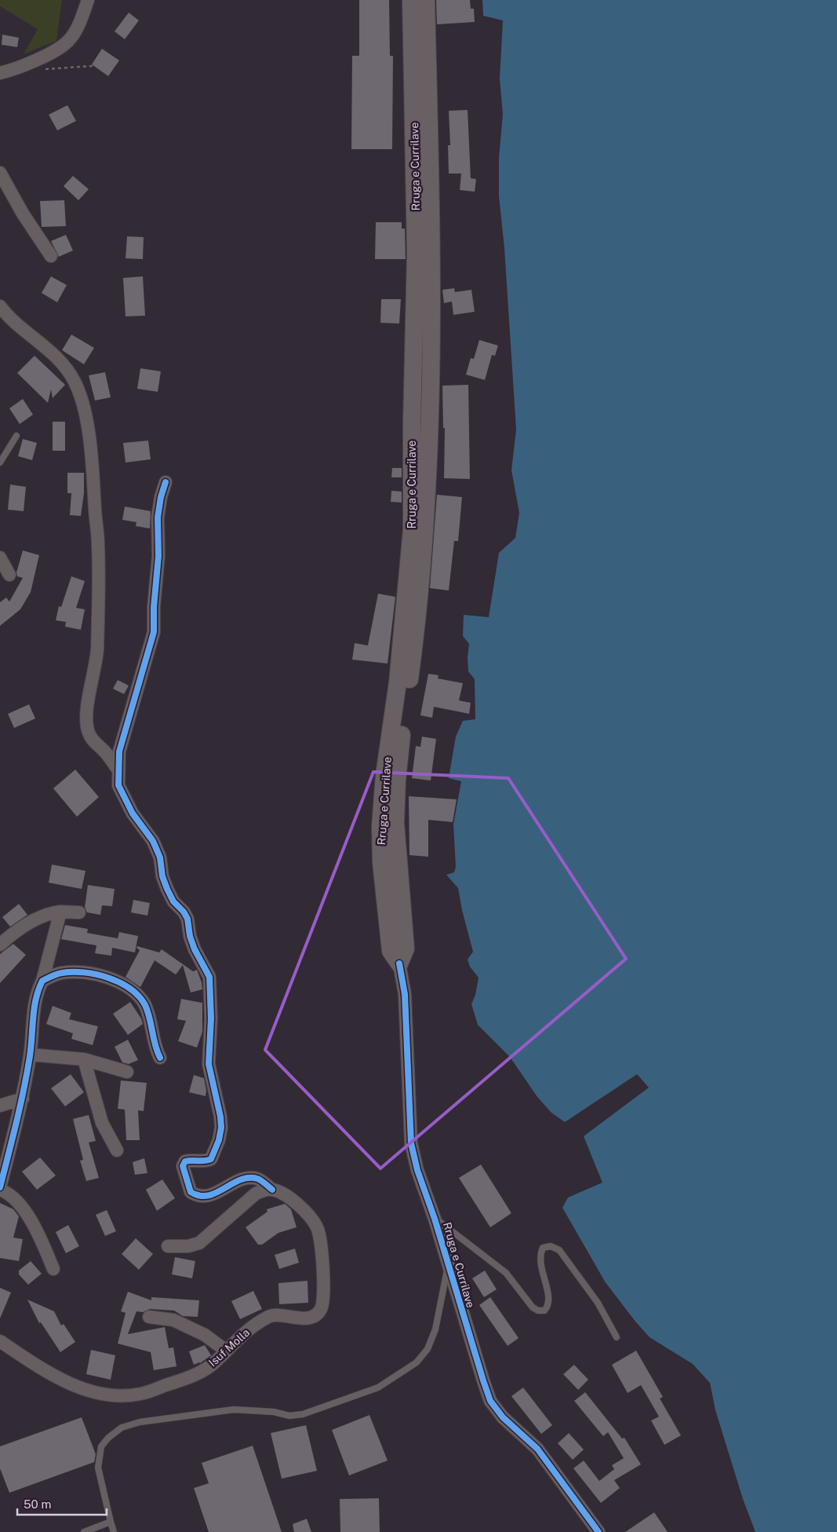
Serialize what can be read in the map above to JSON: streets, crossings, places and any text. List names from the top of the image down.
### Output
{
  "streets": {
    "main road": ["Rruga e Currilave"],
    "street": ["Isuf Molla"]
  },
  "scale_bar": "50 m"
}
